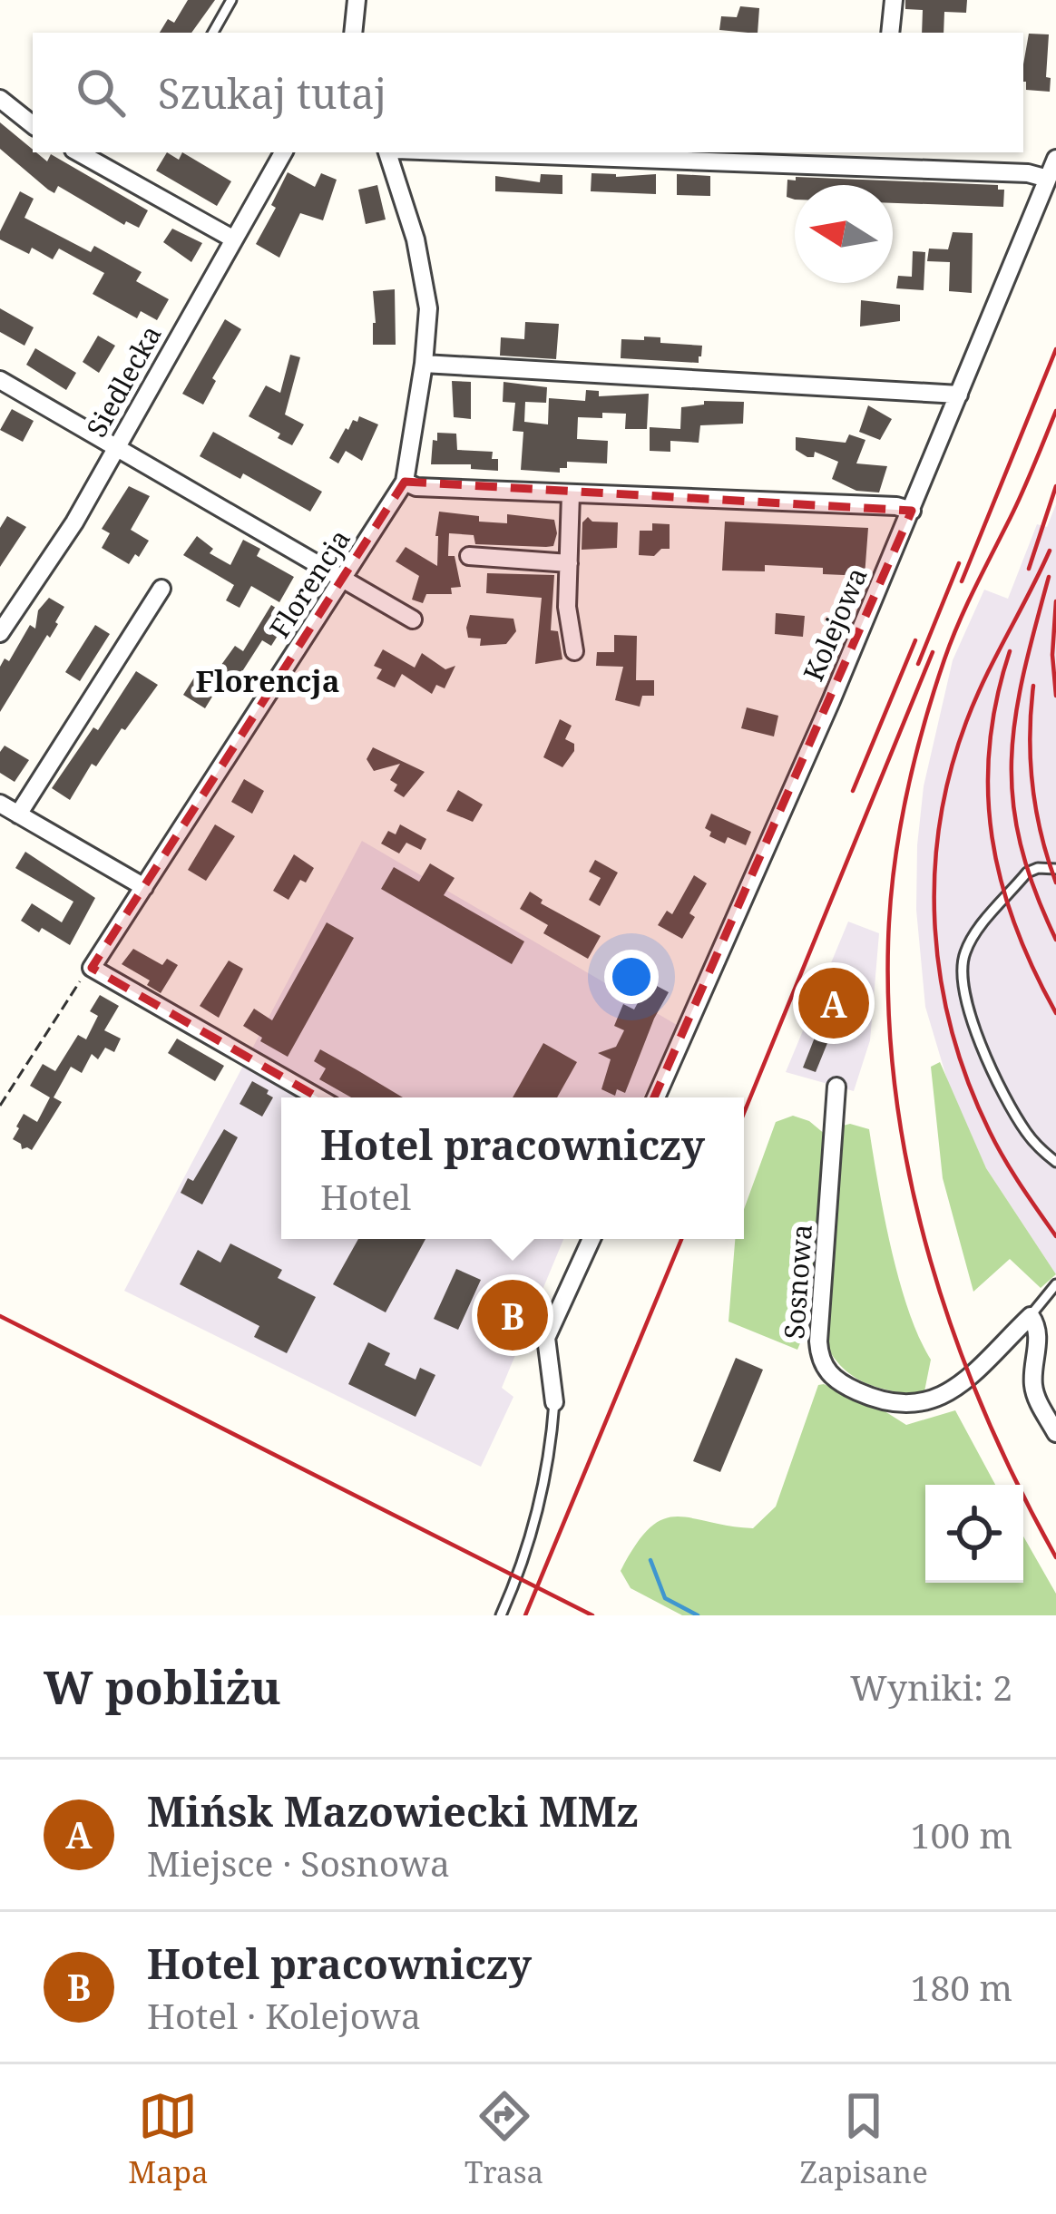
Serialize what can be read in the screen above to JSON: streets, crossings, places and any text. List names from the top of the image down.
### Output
{
  "streets": {
    "street": [
      "Siedlecka",
      "Florencja",
      "Kolejowa",
      "Sosnowa"
    ]
  },
  "districts": ["Florencja"],
  "north": "left",
  "page": {
    "search": "Szukaj tutaj",
    "pins": ["A", "B"],
    "popup": ["Hotel pracowniczy", "Hotel"],
    "heading": ["W pobliżu", "Wyniki: 2"],
    "list": [
      {
        "mark": "A",
        "name": "Mińsk Mazowiecki MMz",
        "note": "Miejsce · Sosnowa",
        "value": "100 m"
      },
      {
        "mark": "B",
        "name": "Hotel pracowniczy",
        "note": "Hotel · Kolejowa",
        "value": "180 m"
      }
    ],
    "nav": ["Mapa", "Trasa", "Zapisane"]
  }
}
